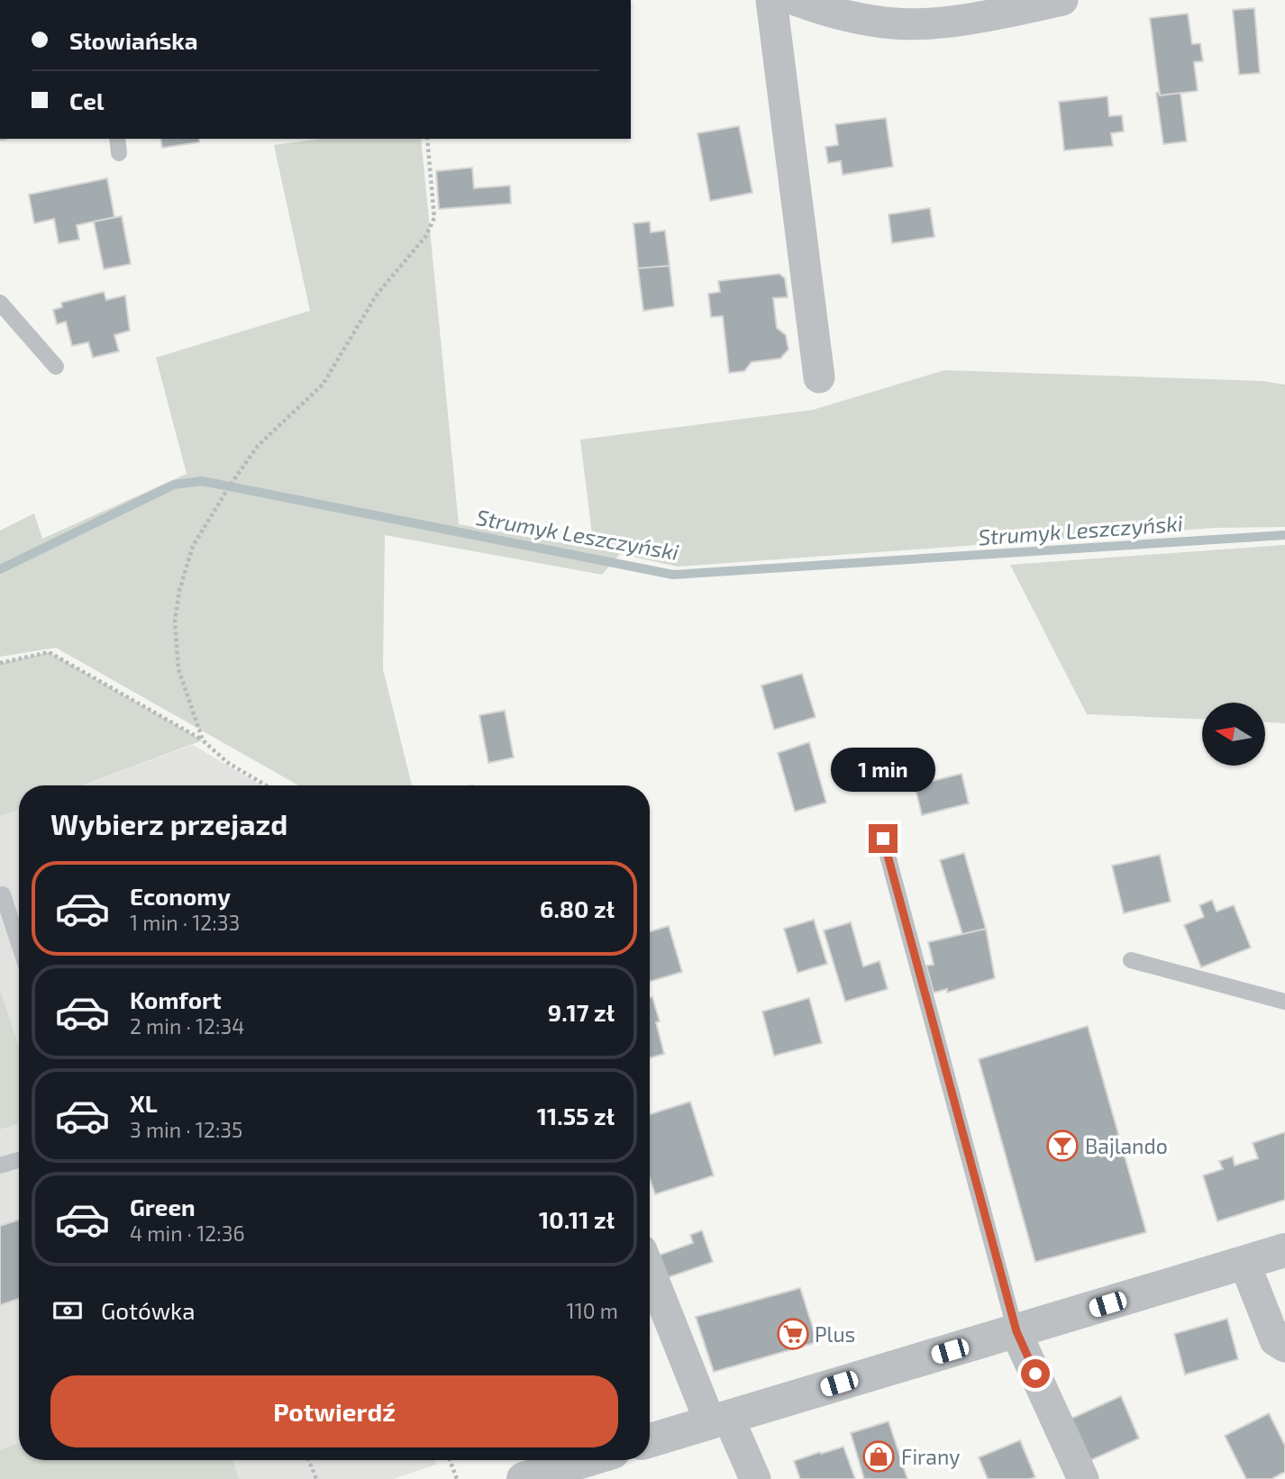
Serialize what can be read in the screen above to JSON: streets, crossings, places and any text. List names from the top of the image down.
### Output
{
  "water": ["Strumyk Leszczyński"],
  "places": {
    "bar": ["Bajlando"],
    "supermarket": ["Plus"],
    "shop": ["Firany"]
  },
  "north": "left",
  "page": {
    "banner": ["Słowiańska", "Cel"],
    "bubble": "1 min",
    "heading": "Wybierz przejazd",
    "list": [
      {
        "name": "Economy",
        "note": "1 min · 12:33",
        "value": "6.80 zł"
      },
      {
        "name": "Komfort",
        "note": "2 min · 12:34",
        "value": "9.17 zł"
      },
      {
        "name": "XL",
        "note": "3 min · 12:35",
        "value": "11.55 zł"
      },
      {
        "name": "Green",
        "note": "4 min · 12:36",
        "value": "10.11 zł"
      }
    ],
    "pay": ["Gotówka", "110 m"],
    "buttons": "Potwierdź"
  }
}
